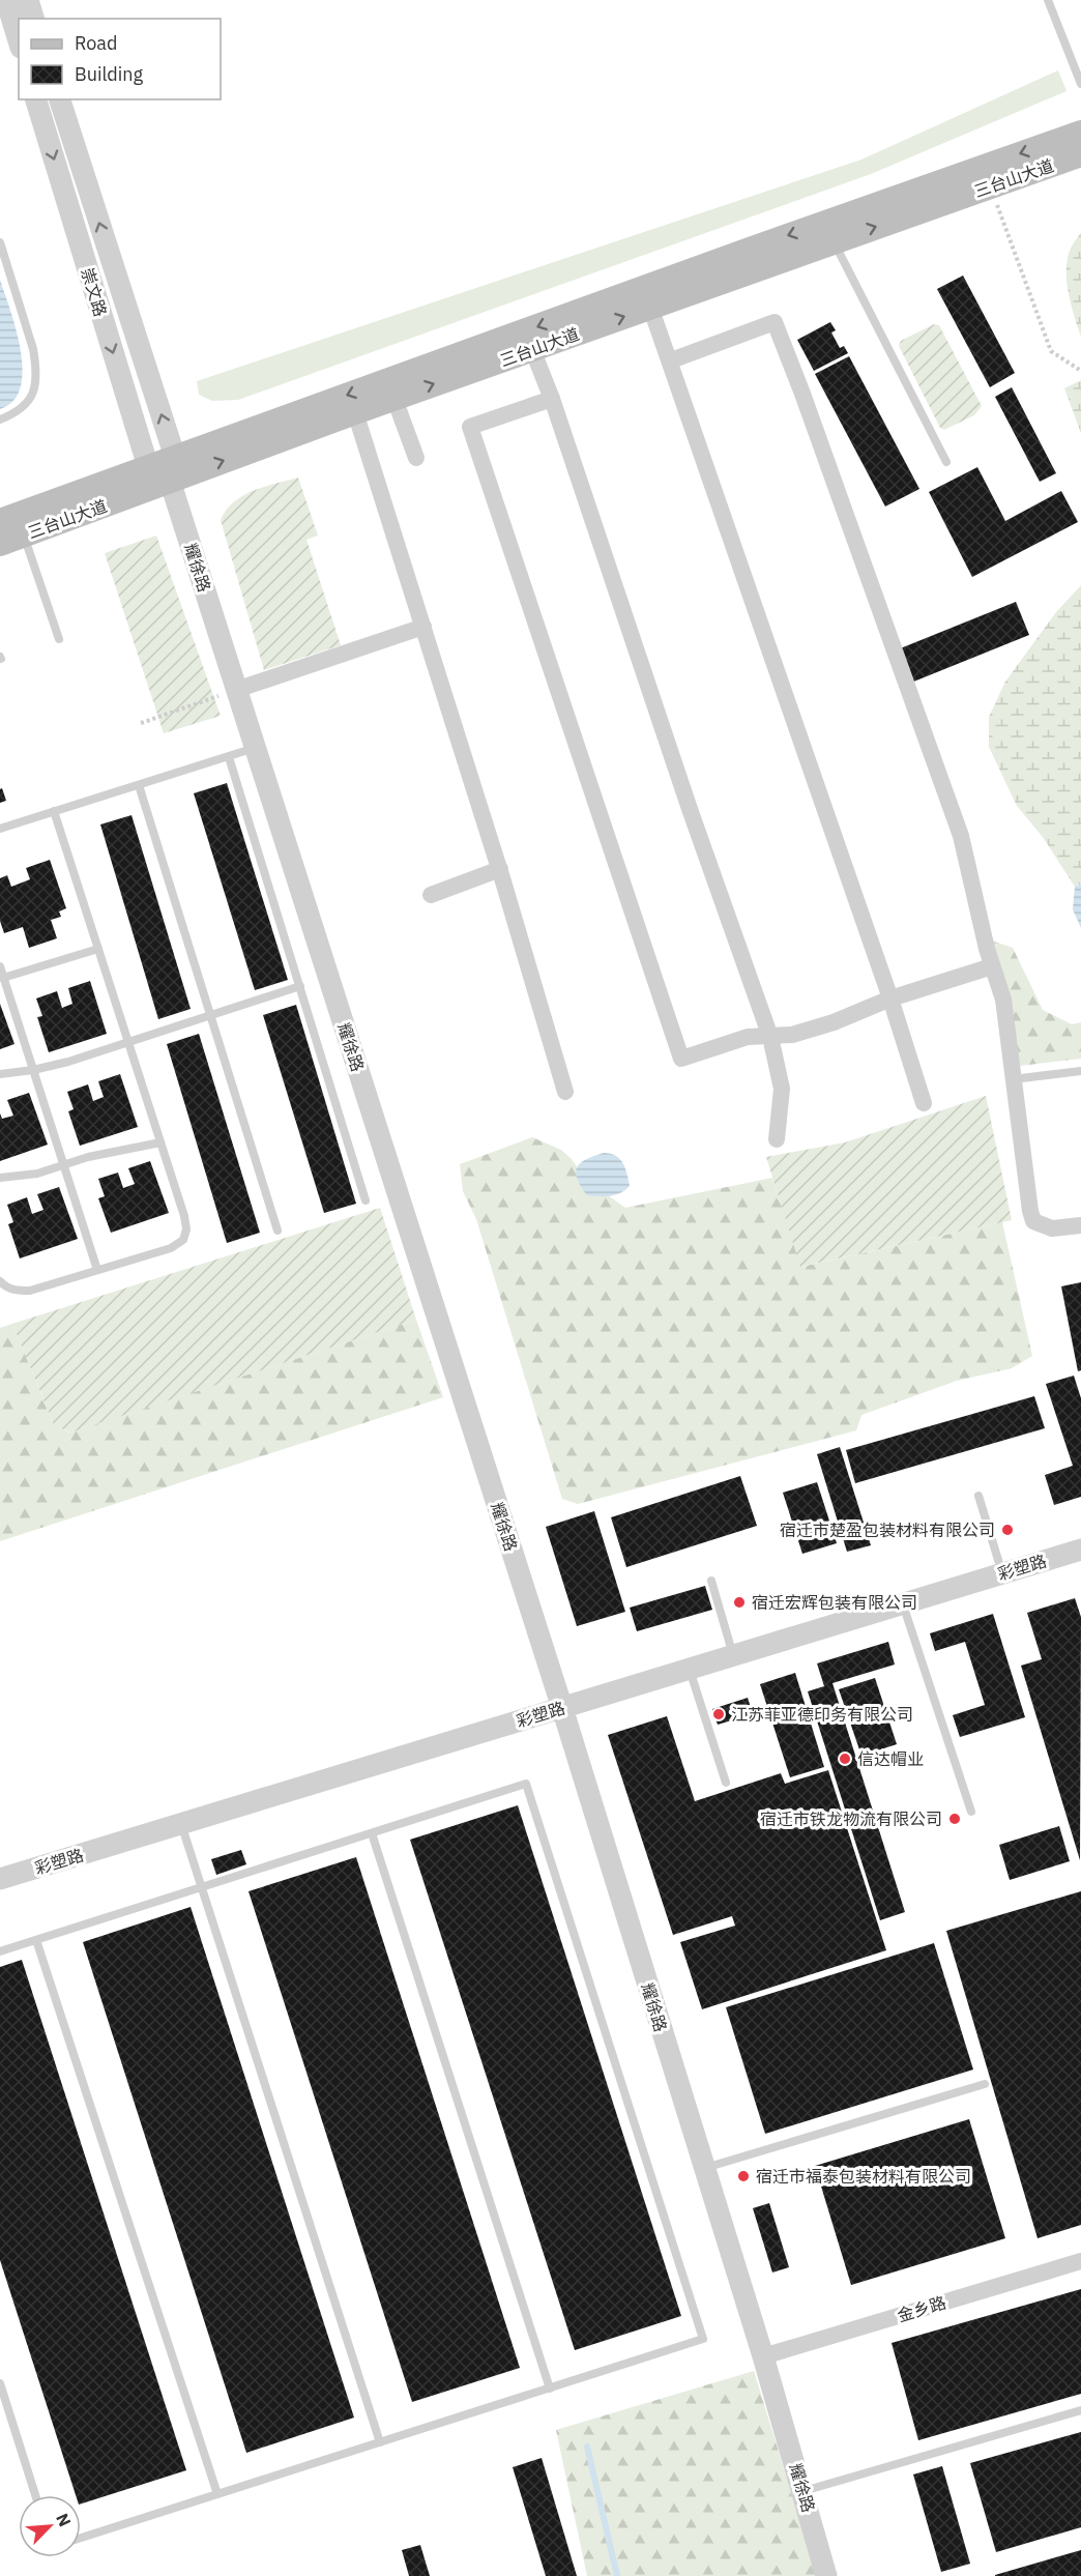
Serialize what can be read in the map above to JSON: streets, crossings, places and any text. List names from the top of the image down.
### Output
{
  "streets": {
    "main road": ["三台山大道"],
    "street": [
      "崇文路",
      "耀徐路",
      "彩塑路",
      "金乡路"
    ]
  },
  "crossings": [
    ["三台山大道", "崇文路"],
    ["三台山大道", "耀徐路"],
    ["崇文路", "耀徐路"],
    ["耀徐路", "彩塑路"],
    ["耀徐路", "金乡路"]
  ],
  "places": [
    "宿迁市楚盈包装材料有限公司",
    "宿迁宏辉包装有限公司",
    "江苏菲亚德印务有限公司",
    "信达帽业",
    "宿迁市铁龙物流有限公司",
    "宿迁市福泰包装材料有限公司"
  ],
  "legend": ["Road", "Building"],
  "north": "top right"
}
